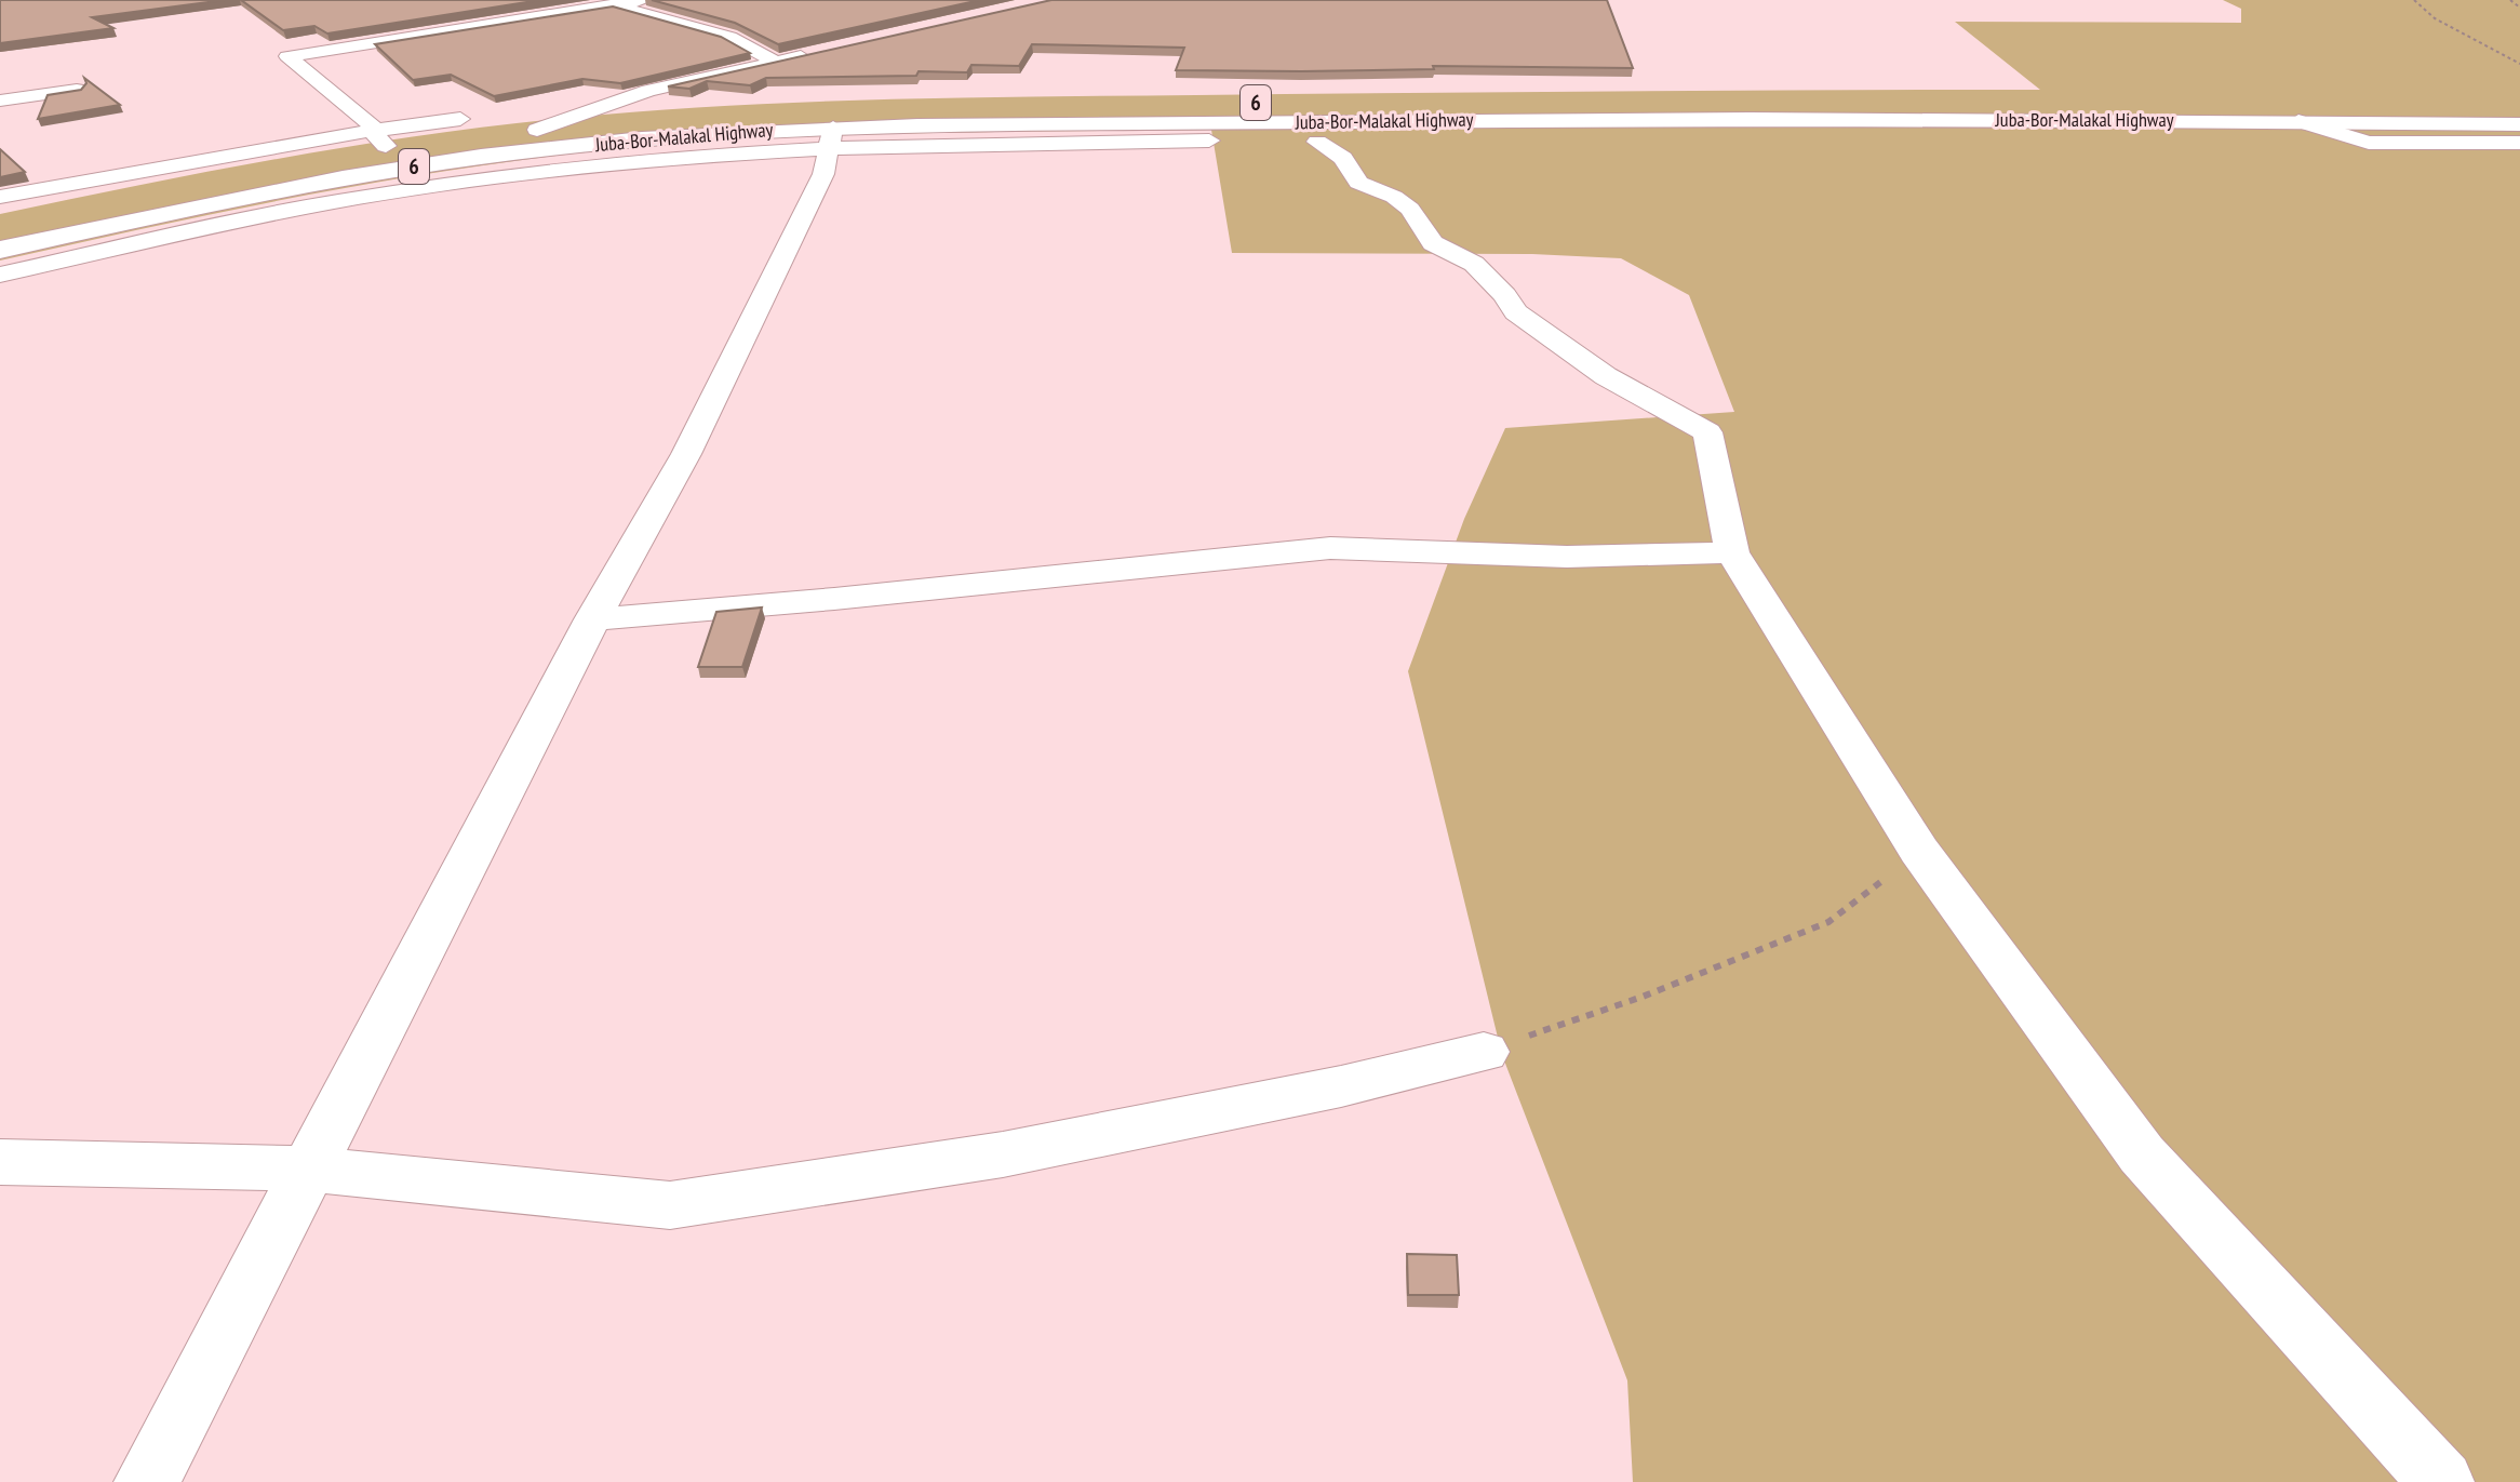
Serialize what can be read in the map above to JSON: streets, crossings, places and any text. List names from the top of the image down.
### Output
{
  "streets": {
    "highway": ["6", "Juba-Bor-Malakal Highway"]
  }
}
